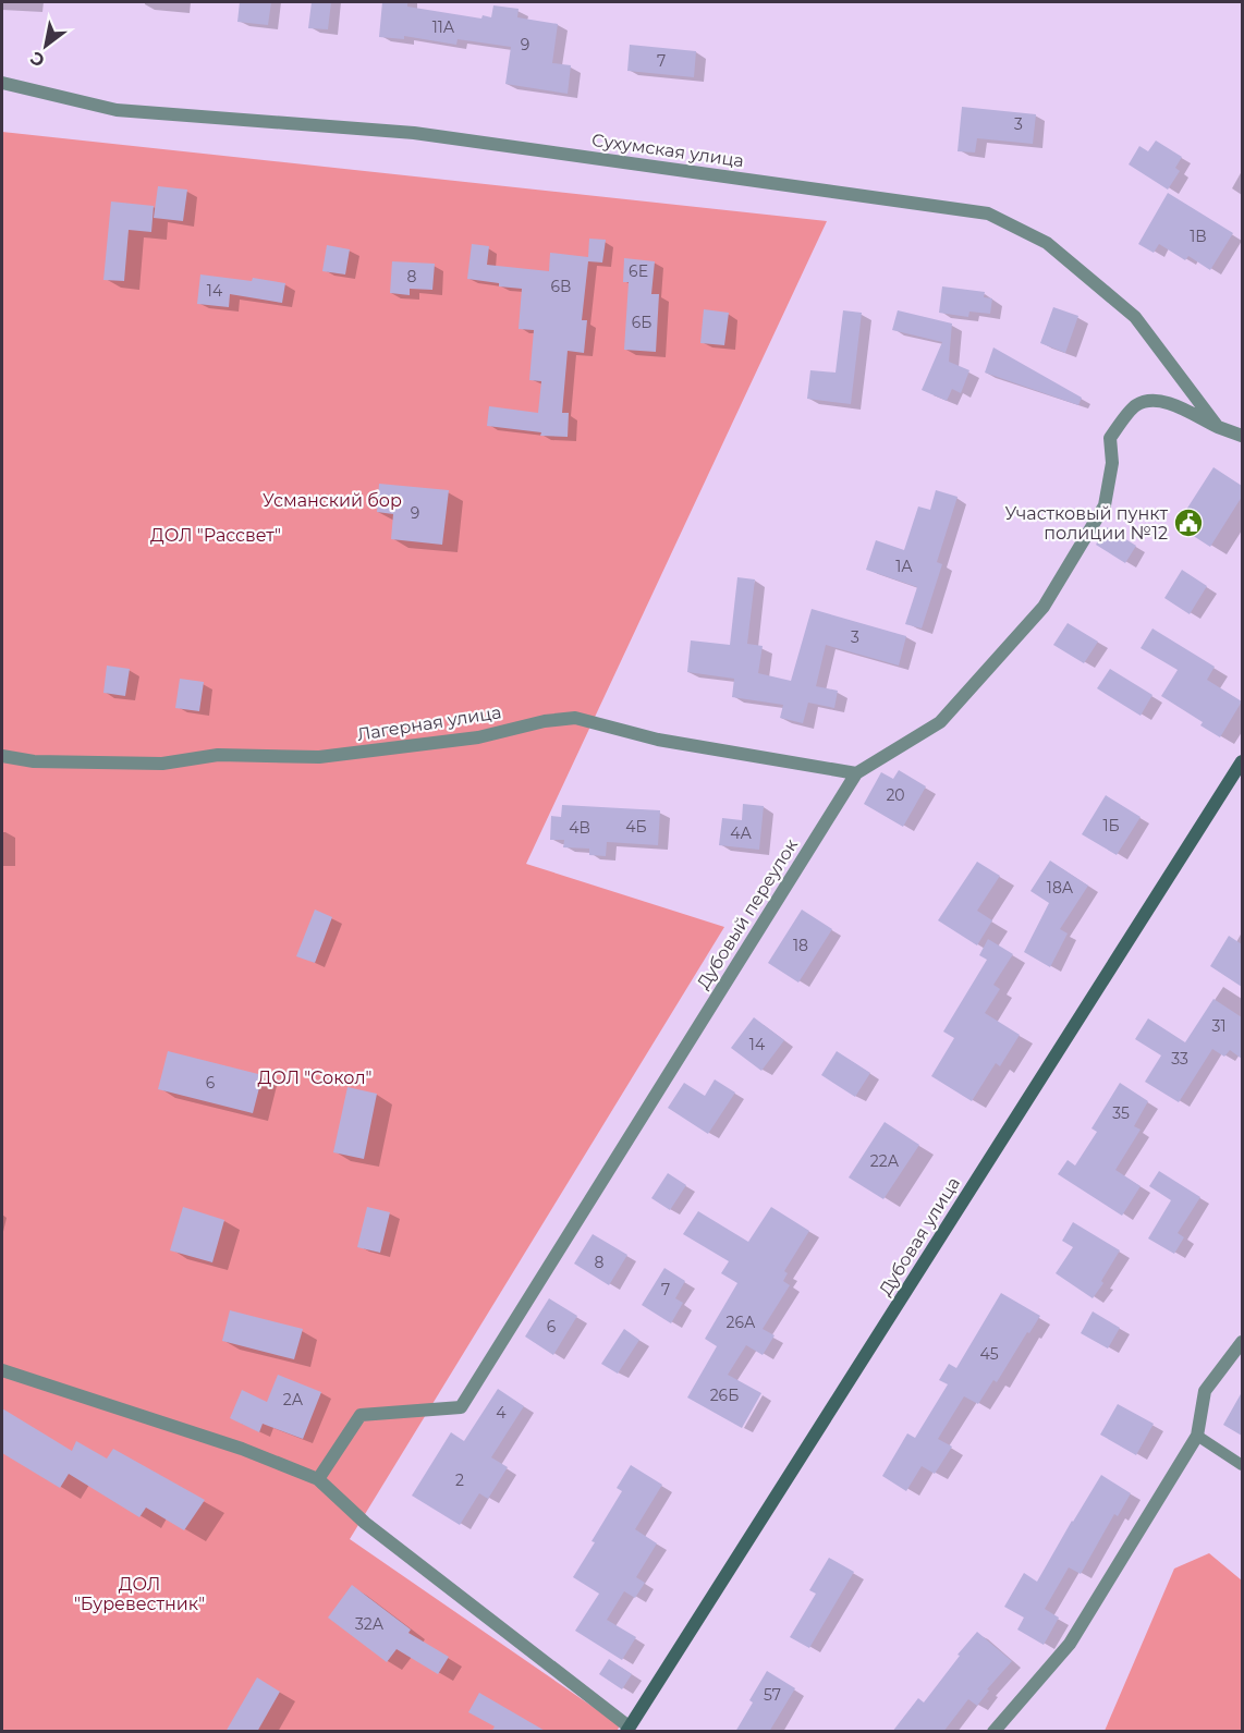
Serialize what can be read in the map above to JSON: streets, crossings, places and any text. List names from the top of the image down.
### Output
{
  "streets": {
    "street": [
      "Сухумская улица",
      "Лагерная улица",
      "Дубовый переулок",
      "Дубовая улица"
    ]
  },
  "crossings": [
    ["Сухумская улица", "Дубовый переулок"],
    ["Лагерная улица", "Дубовый переулок"]
  ],
  "parks": [
    "Усманский бор",
    "ДОЛ \"Рассвет\"",
    "ДОЛ \"Сокол\"",
    "ДОЛ \"Буревестник\""
  ],
  "places": {
    "public building": ["Участковый пункт полиции №12"]
  },
  "house_numbers": [
    "11А",
    "9",
    "7",
    "3",
    "1В",
    "6Е",
    "8",
    "6В",
    "14",
    "6Б",
    "9",
    "1А",
    "3",
    "20",
    "1Б",
    "4Б",
    "4В",
    "4А",
    "18А",
    "18",
    "31",
    "14",
    "33",
    "6",
    "35",
    "22А",
    "8",
    "7",
    "26А",
    "6",
    "45",
    "26Б",
    "2А",
    "4",
    "2",
    "32А",
    "57"
  ],
  "north": "bottom left"
}
